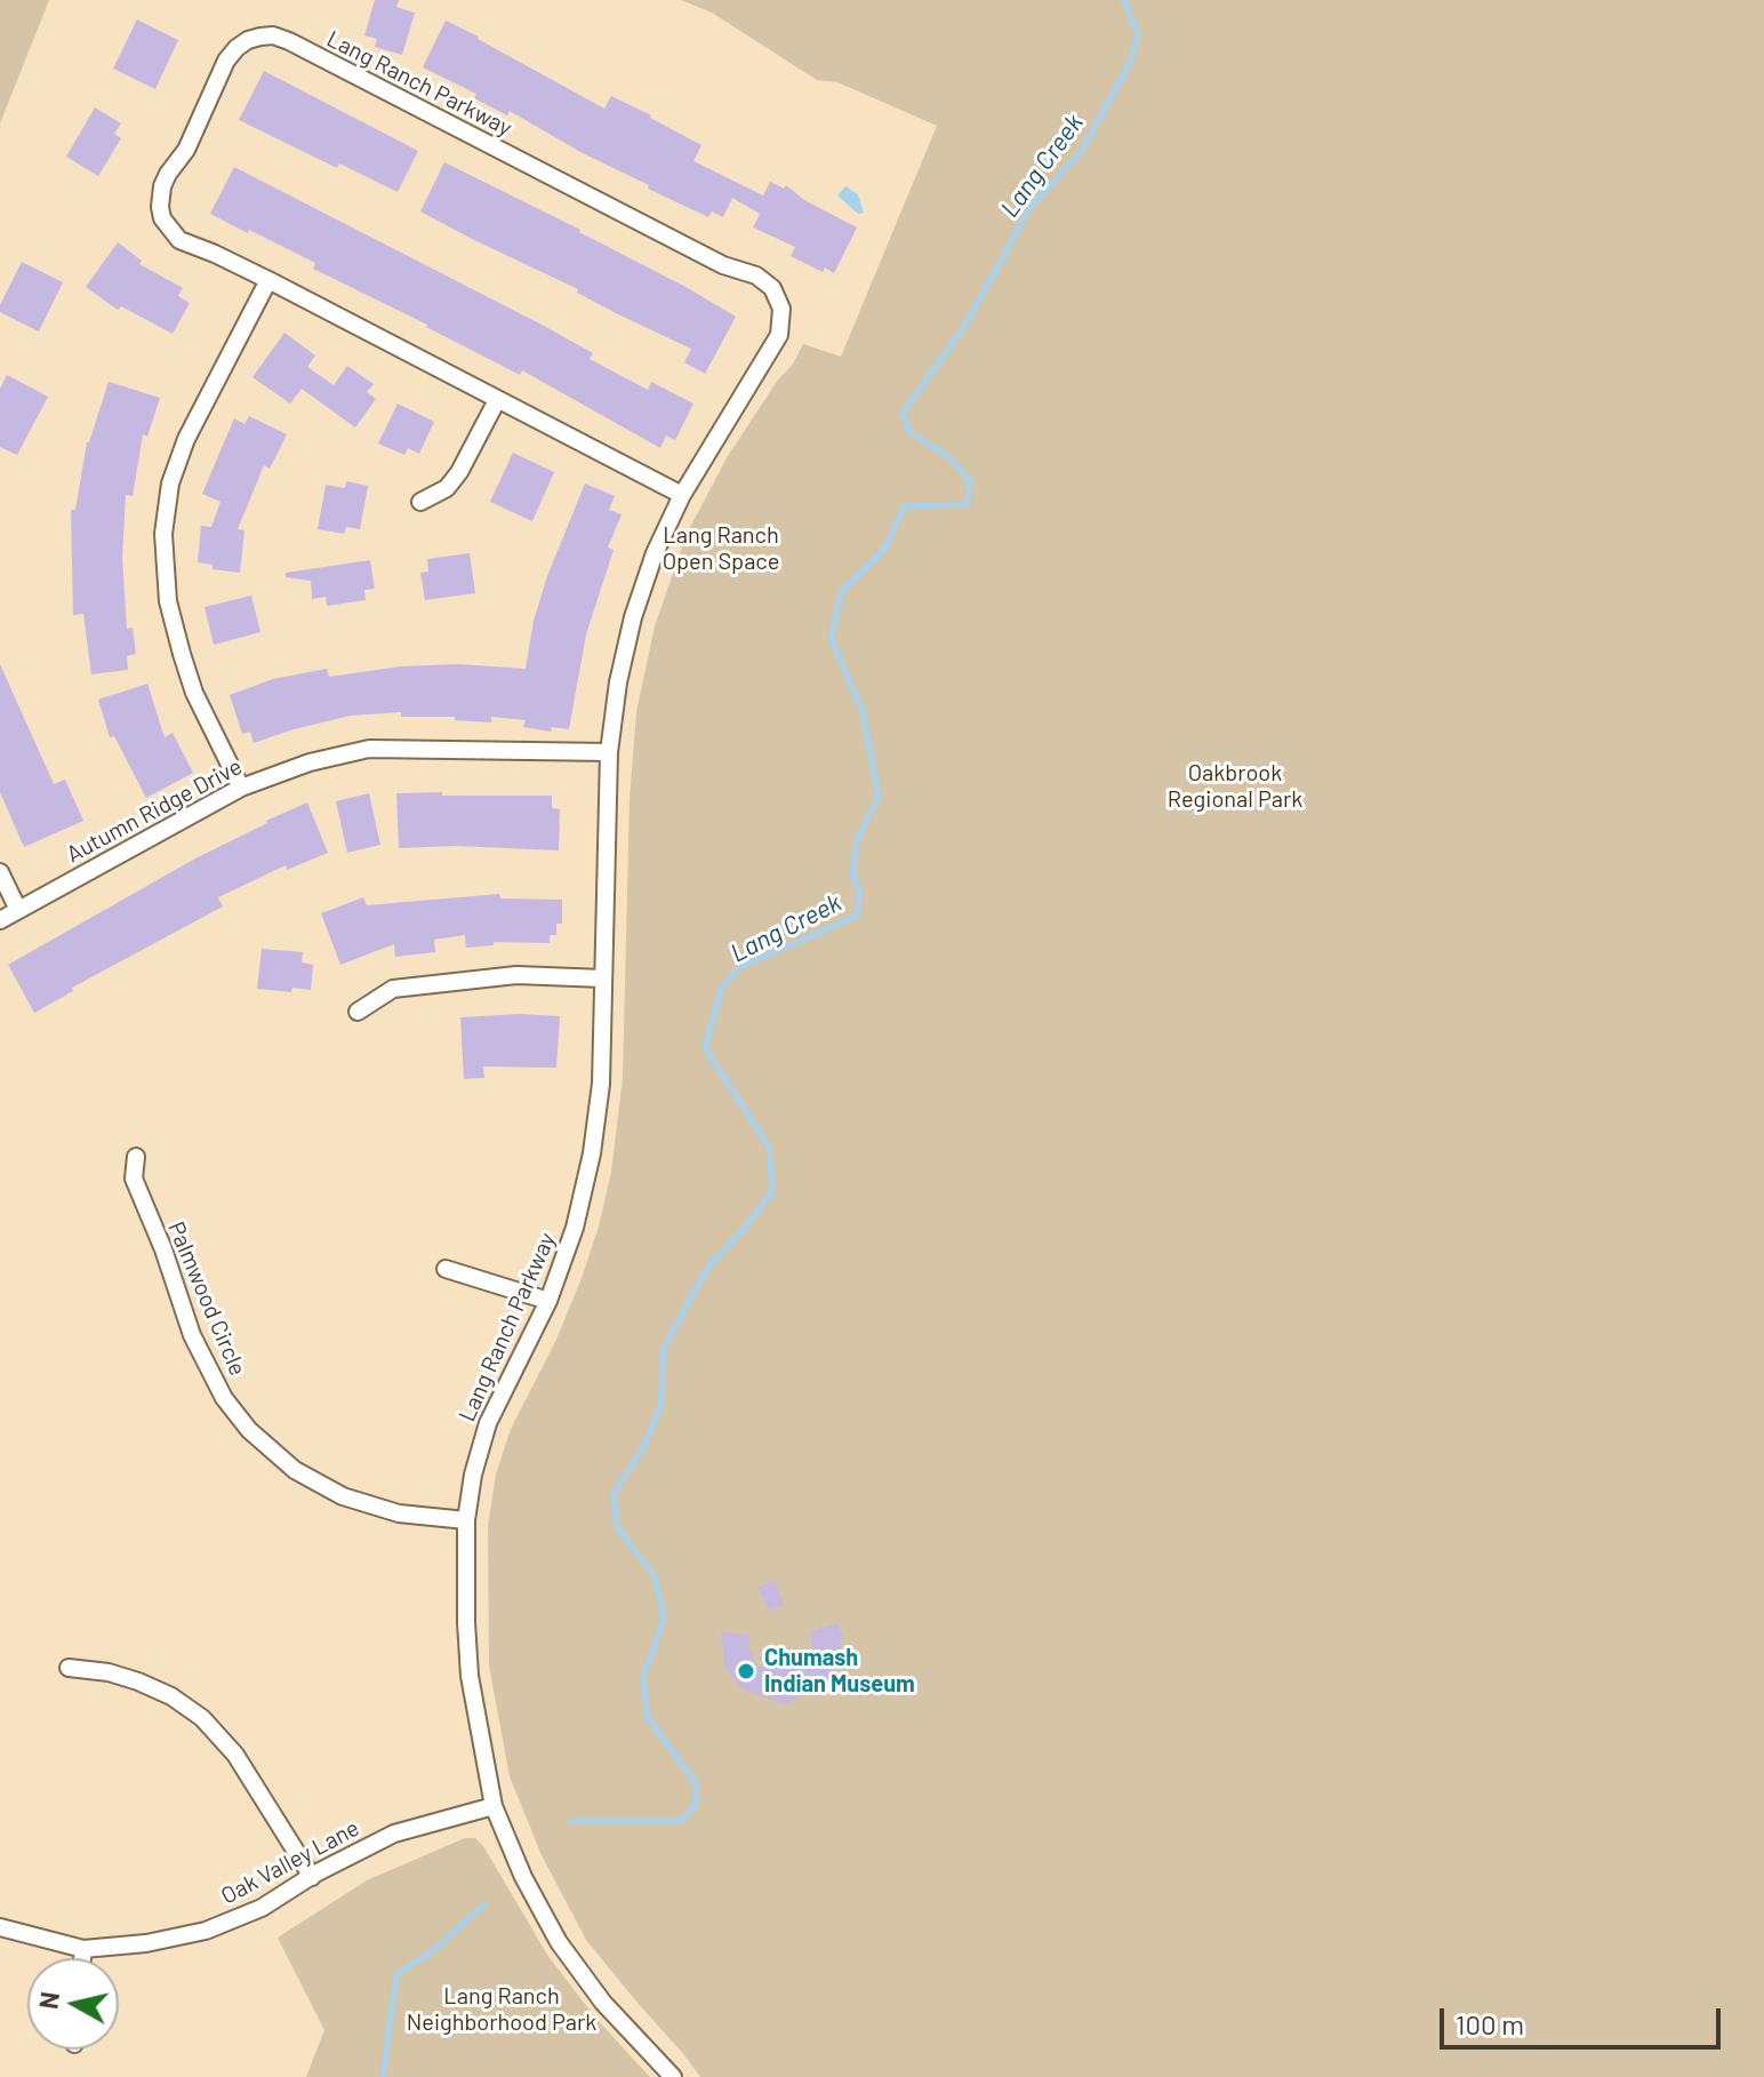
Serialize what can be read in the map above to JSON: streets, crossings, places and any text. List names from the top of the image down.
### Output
{
  "streets": {
    "street": [
      "Lang Ranch Parkway",
      "Autumn Ridge Drive",
      "Palmwood Circle",
      "Oak Valley Lane"
    ]
  },
  "crossings": [
    ["Lang Ranch Parkway", "Autumn Ridge Drive"],
    ["Lang Ranch Parkway", "Palmwood Circle"],
    ["Lang Ranch Parkway", "Oak Valley Lane"]
  ],
  "water": ["Lang Creek"],
  "parks": ["Lang Ranch Open Space", "Oakbrook Regional Park", "Lang Ranch Neighborhood Park"],
  "places": ["Chumash Indian Museum"],
  "scale_bar": "100 m",
  "north": "left"
}
